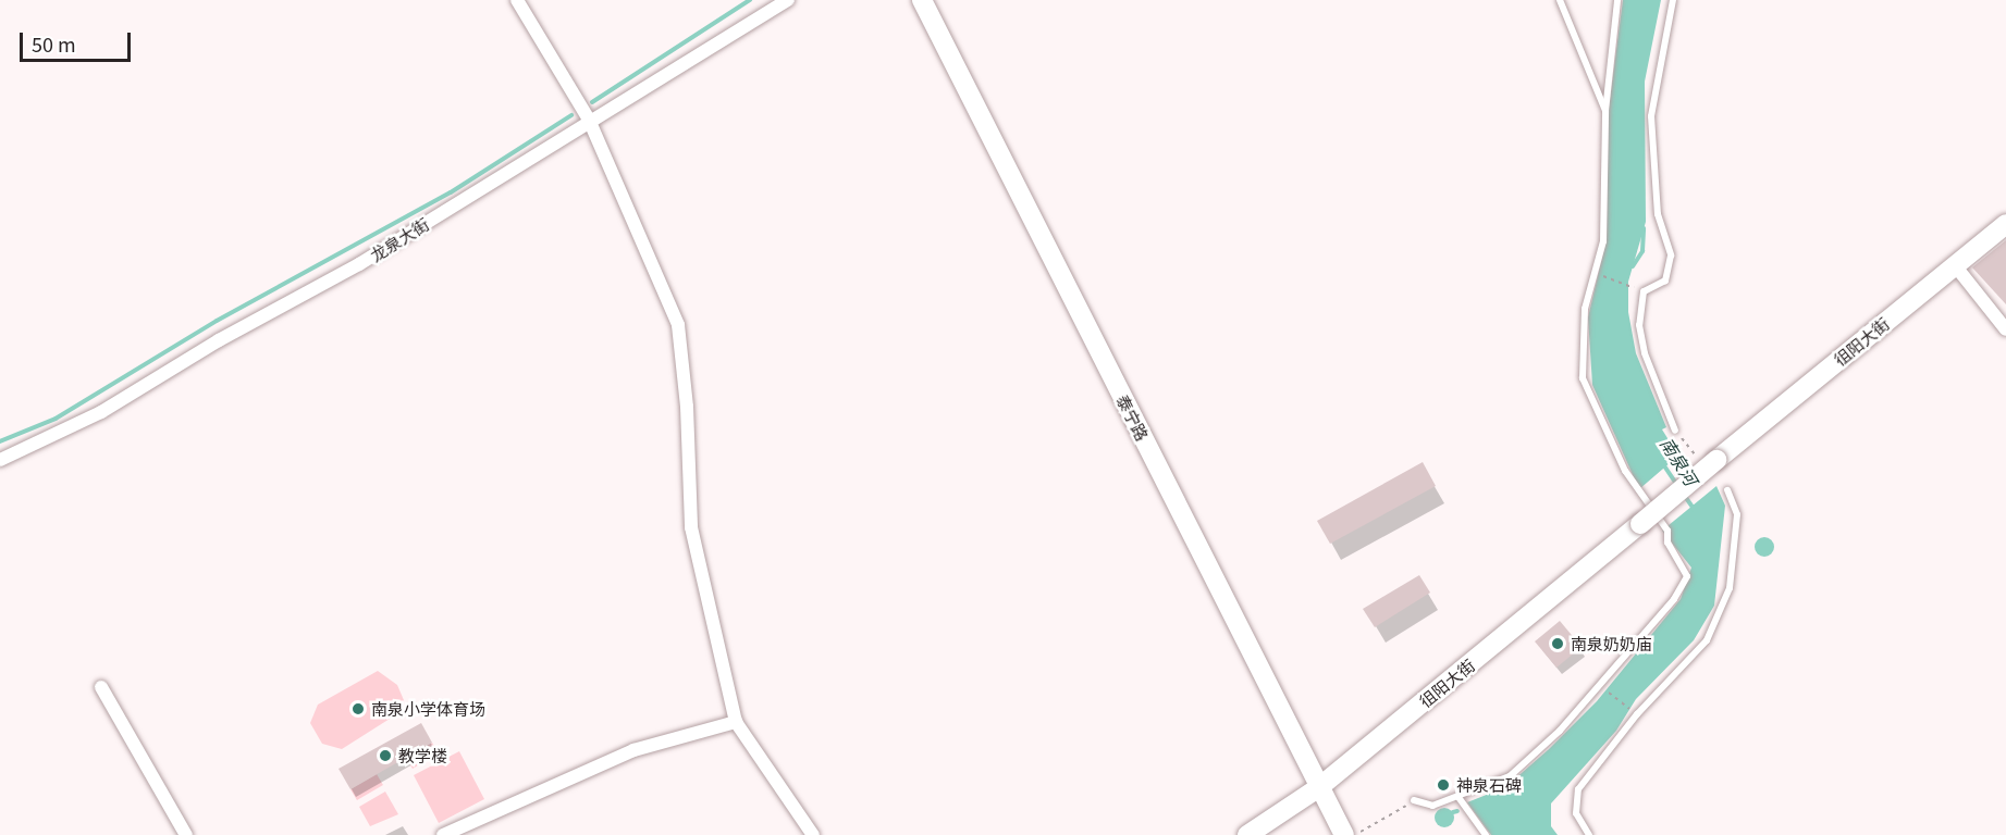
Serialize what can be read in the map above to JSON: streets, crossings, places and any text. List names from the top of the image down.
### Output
{
  "streets": {
    "street": ["龙泉大街", "徂阳大街", "泰宁路"]
  },
  "crossings": [
    ["徂阳大街", "泰宁路"]
  ],
  "water": ["南泉河"],
  "places": [
    "南泉奶奶庙",
    "南泉小学体育场",
    "教学楼",
    "神泉石碑"
  ],
  "scale_bar": "50 m"
}
